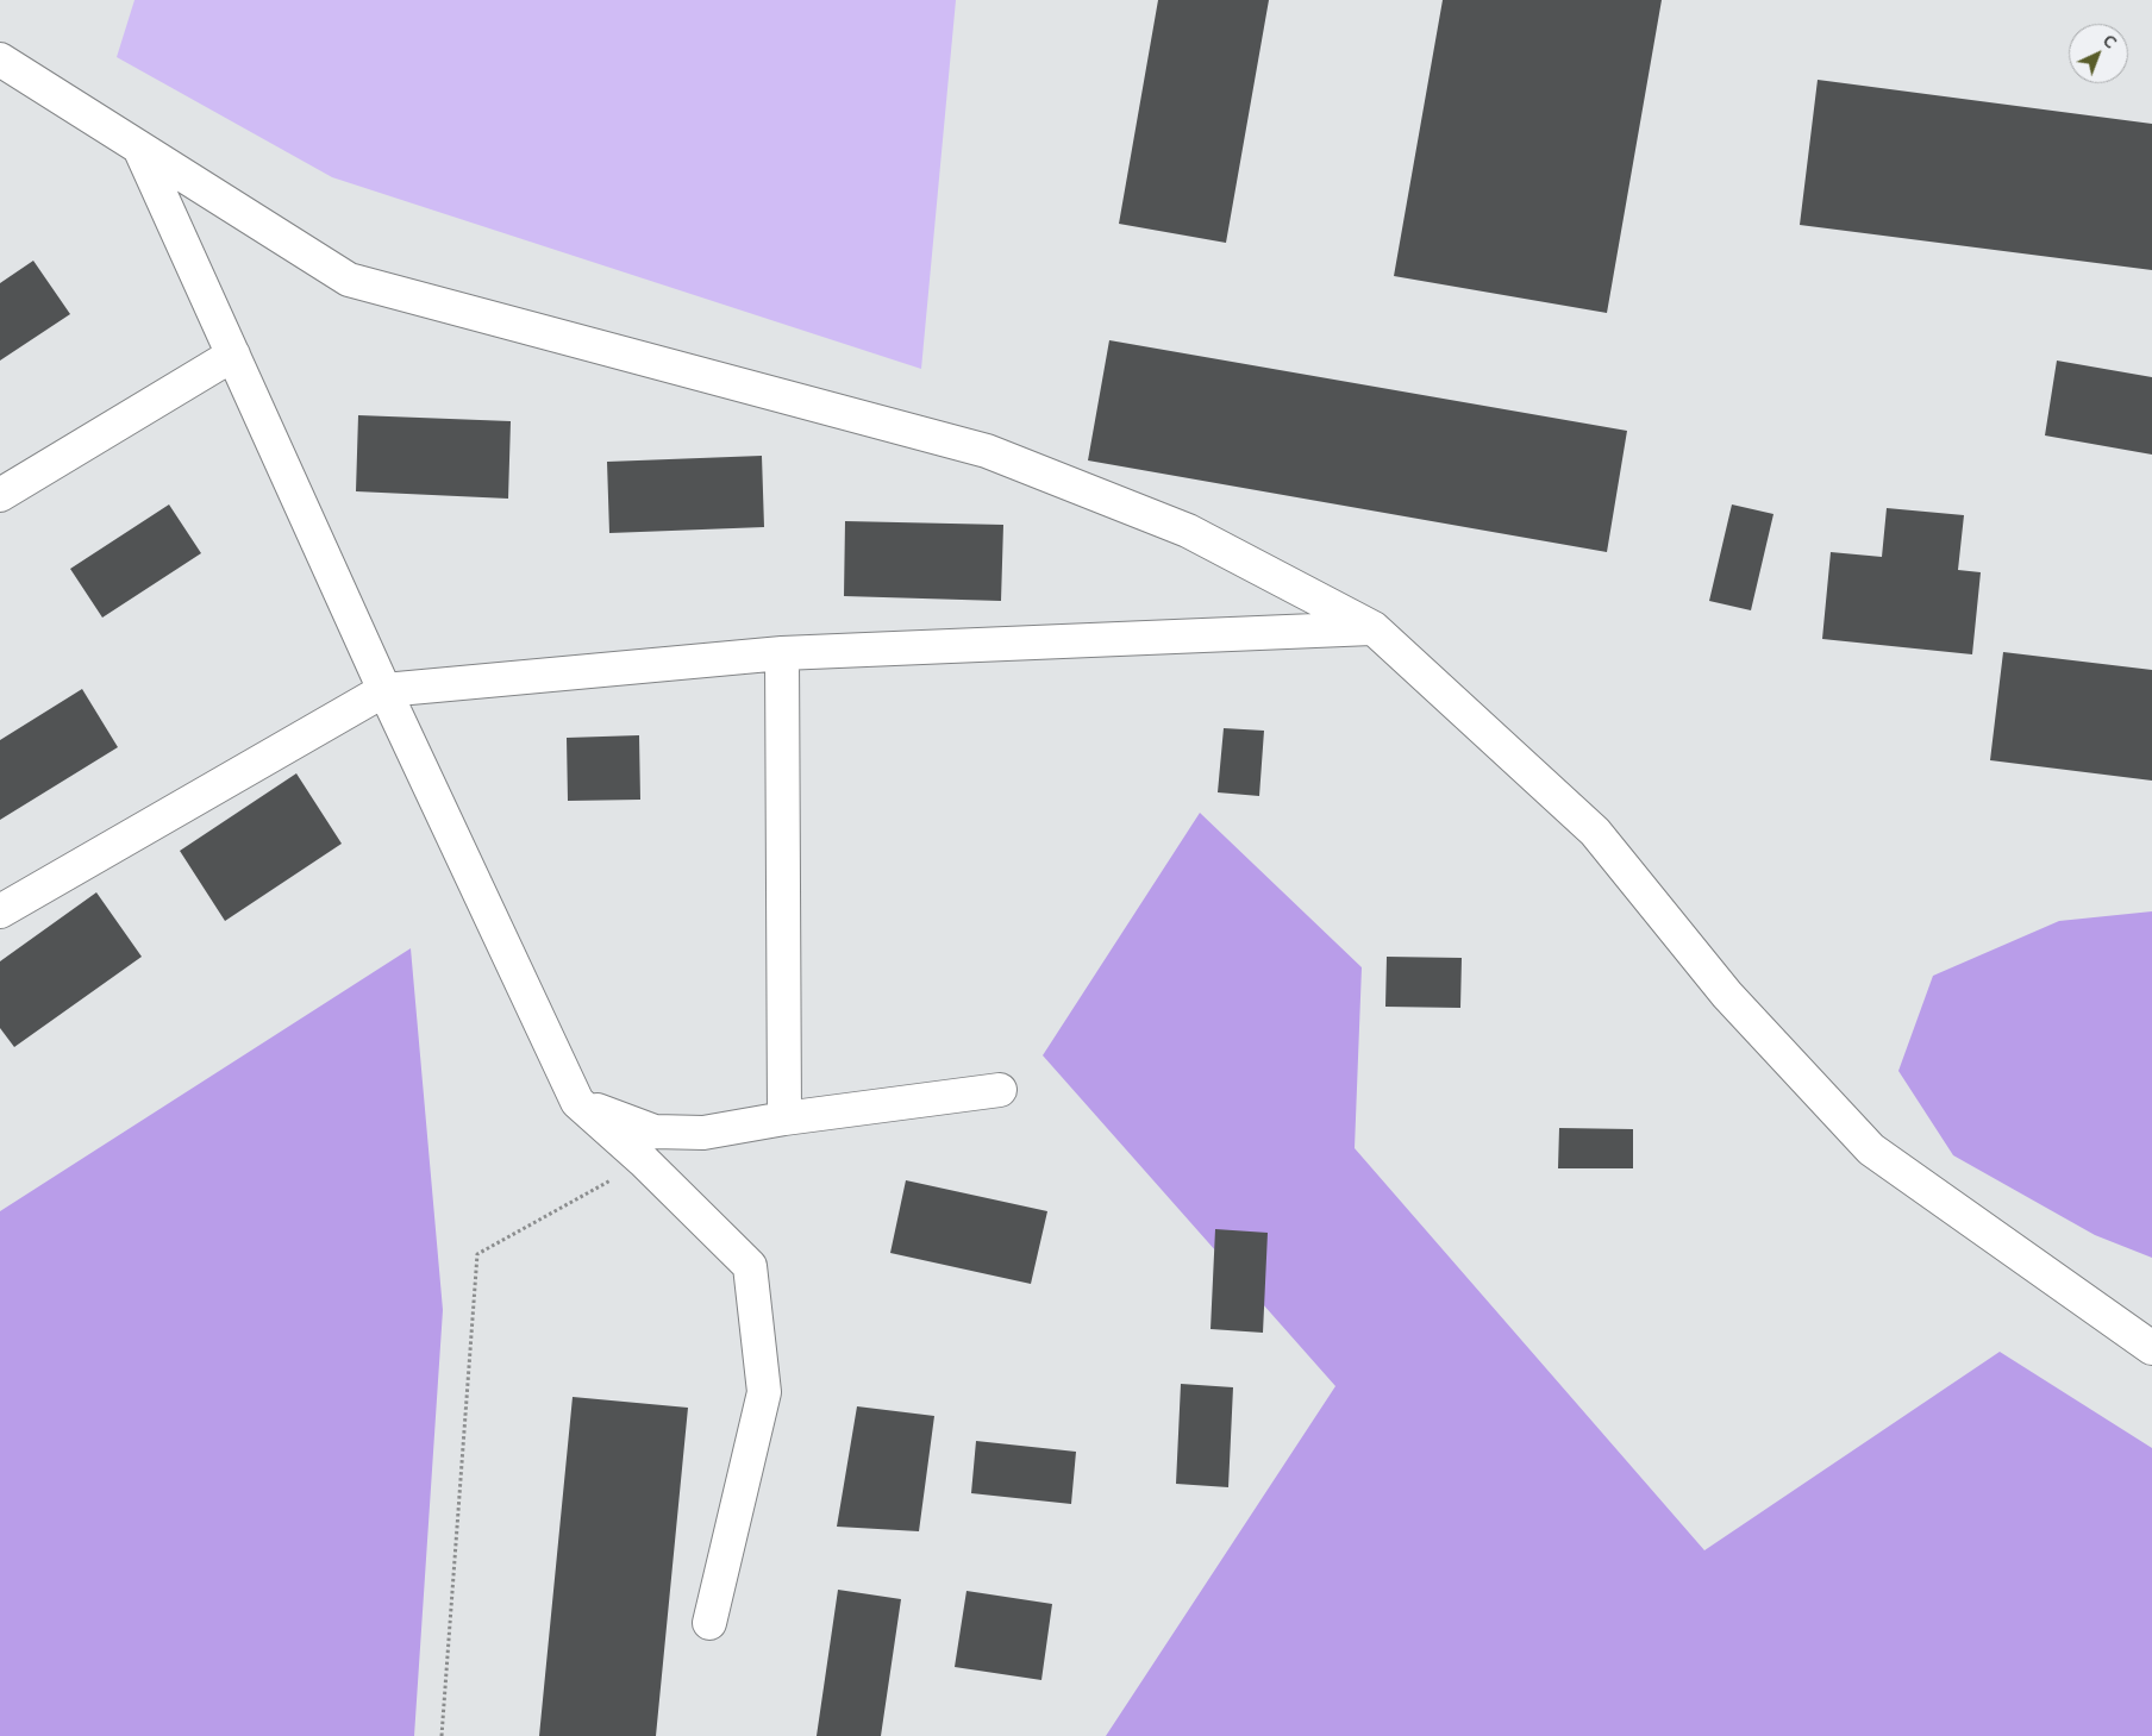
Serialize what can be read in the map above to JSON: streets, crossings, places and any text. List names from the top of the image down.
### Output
{
  "north": "top right"
}
